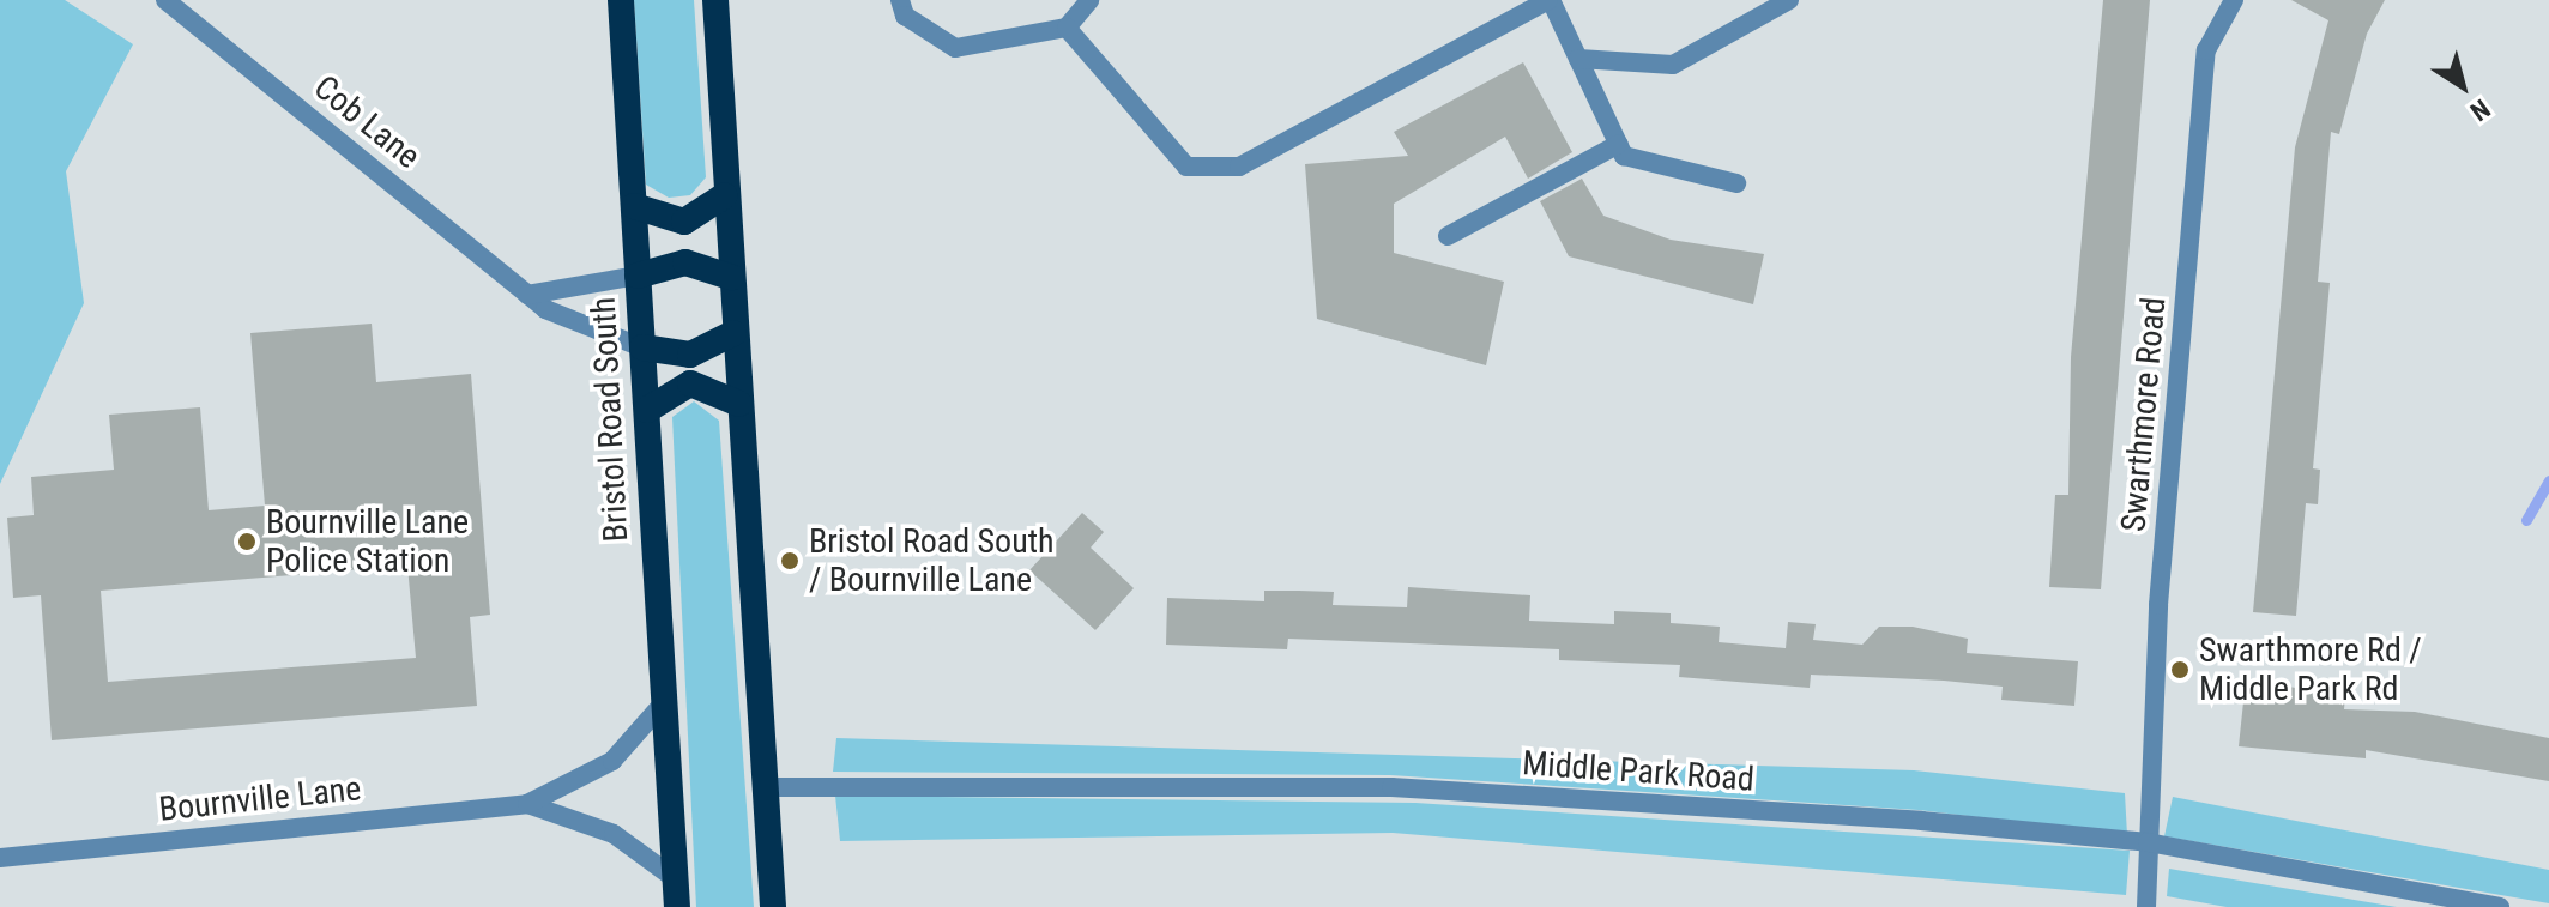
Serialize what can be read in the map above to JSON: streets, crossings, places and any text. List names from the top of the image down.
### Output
{
  "streets": {
    "highway": ["Bristol Road South"],
    "street": [
      "Cob Lane",
      "Swarthmore Road",
      "Middle Park Road",
      "Bournville Lane"
    ]
  },
  "crossings": [
    ["Cob Lane", "Bristol Road South"],
    ["Swarthmore Road", "Middle Park Road"],
    ["Bristol Road South", "Bournville Lane"]
  ],
  "places": ["Bournville Lane Police Station", "Bristol Road South / Bournville Lane", "Swarthmore Rd / Middle Park Rd"],
  "north": "bottom right"
}
